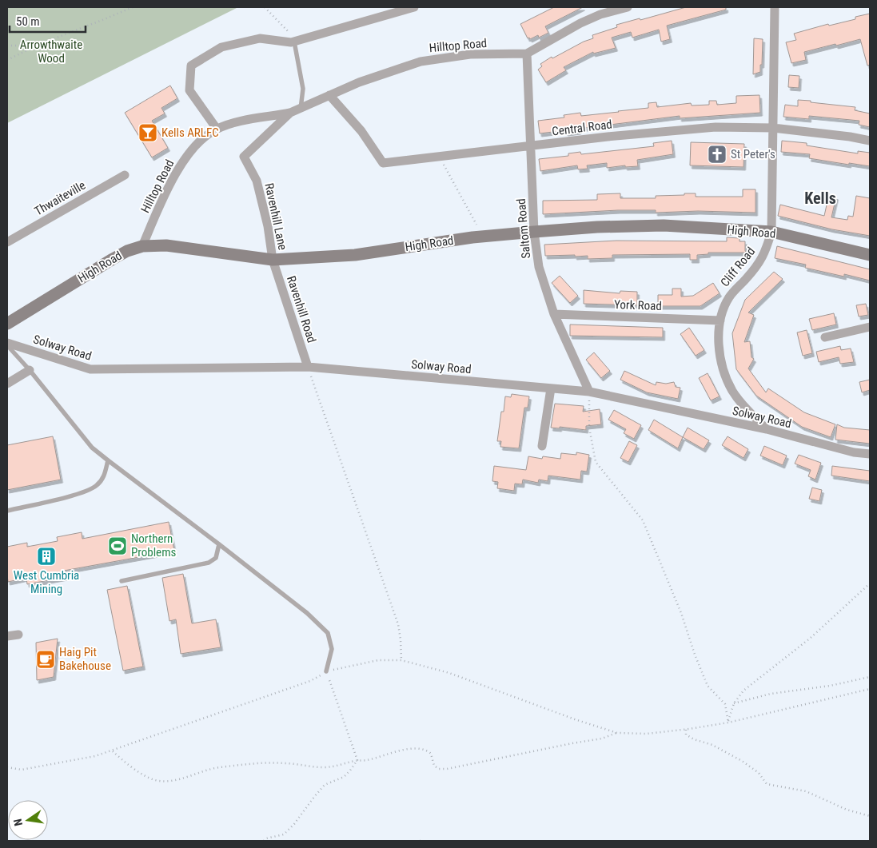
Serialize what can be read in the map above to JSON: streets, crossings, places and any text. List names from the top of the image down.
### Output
{
  "streets": {
    "street": [
      "Hilltop Road",
      "Central Road",
      "Thwaiteville",
      "Ravenhill Lane",
      "Saltom Road",
      "High Road",
      "Cliff Road",
      "York Road",
      "Ravenhill Road",
      "Solway Road"
    ]
  },
  "crossings": [
    ["Hilltop Road", "Central Road"],
    ["Hilltop Road", "Ravenhill Lane"],
    ["Hilltop Road", "Saltom Road"],
    ["Hilltop Road", "High Road"],
    ["Central Road", "Saltom Road"],
    ["Central Road", "Cliff Road"],
    ["Ravenhill Lane", "High Road"],
    ["Ravenhill Lane", "Ravenhill Road"],
    ["Saltom Road", "High Road"],
    ["Saltom Road", "York Road"],
    ["Saltom Road", "Solway Road"],
    ["High Road", "Cliff Road"],
    ["High Road", "Ravenhill Road"],
    ["Cliff Road", "York Road"],
    ["Cliff Road", "Solway Road"],
    ["Ravenhill Road", "Solway Road"]
  ],
  "districts": ["Kells"],
  "parks": ["Arrowthwaite Wood"],
  "places": {
    "bar": ["Kells ARLFC"],
    "church": ["St Peter's"],
    "sports": ["Northern Problems"],
    "building": ["West Cumbria Mining"],
    "cafe": ["Haig Pit Bakehouse"]
  },
  "scale_bar": "50 m",
  "north": "left"
}
